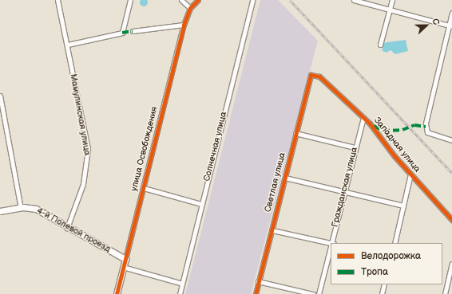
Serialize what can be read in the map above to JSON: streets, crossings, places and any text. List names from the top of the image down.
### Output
{
  "streets": {
    "street": [
      "Мамулинская улица",
      "Западная улица",
      "Солнечная улица",
      "улица Освобождения",
      "Светлая улица",
      "Гражданская улица",
      "4-й Полевой проезд"
    ]
  },
  "crossings": [
    ["Мамулинская улица", "4-й Полевой проезд"],
    ["Западная улица", "Светлая улица"],
    ["Западная улица", "Гражданская улица"],
    ["улица Освобождения", "4-й Полевой проезд"]
  ],
  "legend": ["Велодорожка", "Тропа"],
  "north": "right"
}
